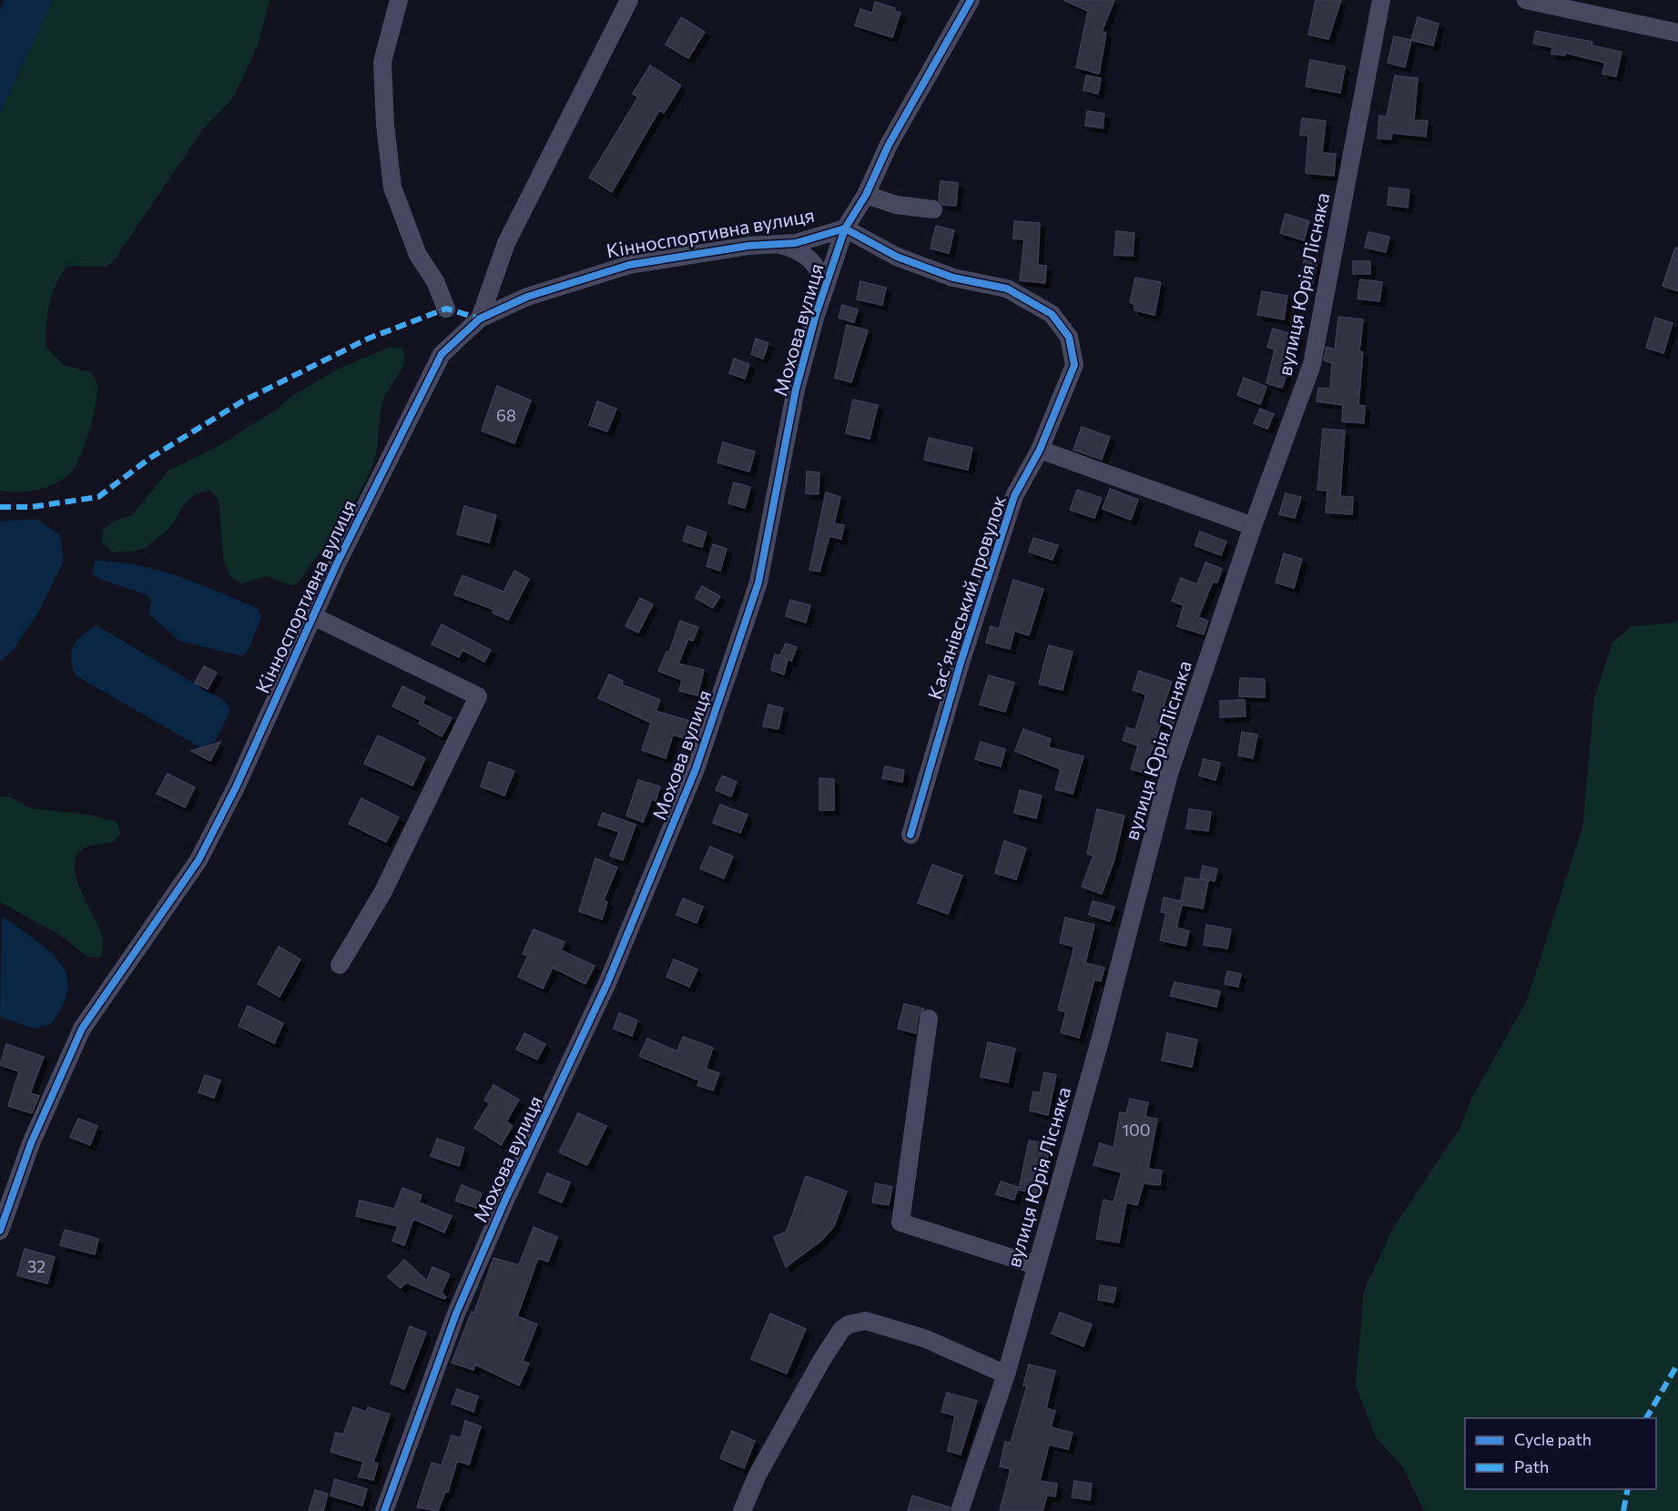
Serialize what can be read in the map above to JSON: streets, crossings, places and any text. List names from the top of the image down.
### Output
{
  "streets": {
    "street": [
      "Кінноспортивна вулиця",
      "вулиця Юрія Лісняка",
      "Мохова вулиця",
      "Касʼянівський провулок"
    ]
  },
  "crossings": [
    ["Кінноспортивна вулиця", "Мохова вулиця"],
    ["Кінноспортивна вулиця", "Касʼянівський провулок"],
    ["Мохова вулиця", "Касʼянівський провулок"]
  ],
  "house_numbers": ["68", "100", "32"],
  "legend": ["Cycle path", "Path"]
}
